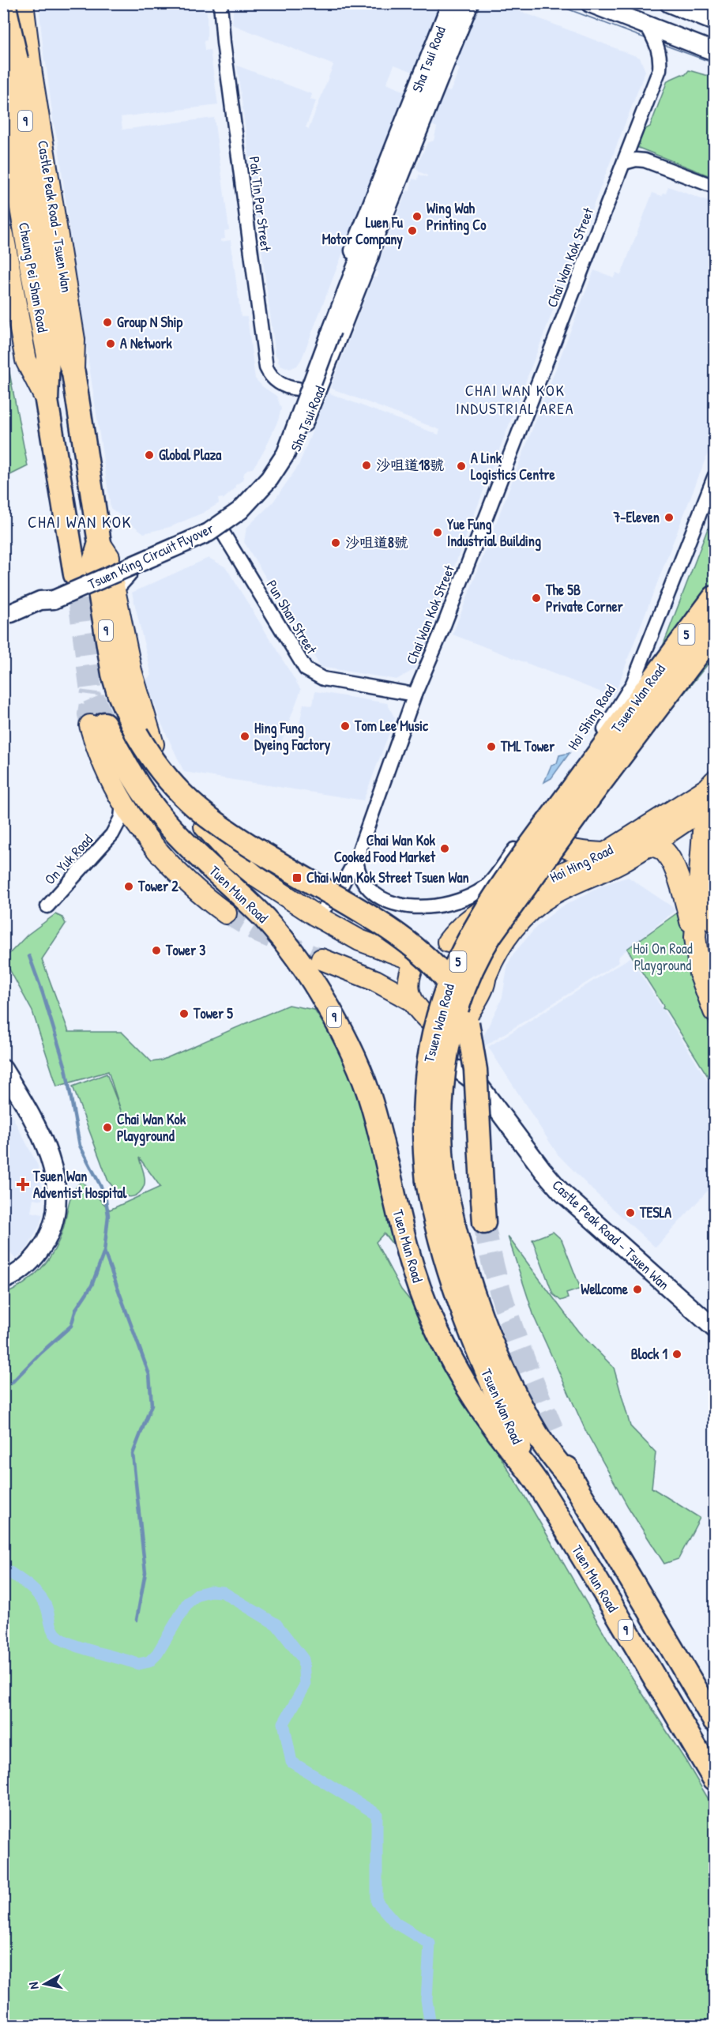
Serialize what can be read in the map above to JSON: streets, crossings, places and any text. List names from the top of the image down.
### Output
{
  "streets": {
    "highway": [
      "9",
      "Castle Peak Road – Tsuen Wan",
      "Cheung Pei Shan Road",
      "5",
      "Tsuen Wan Road",
      "Tuen Mun Road"
    ],
    "main road": ["Hoi Hing Road"],
    "street": [
      "Sha Tsui Road",
      "Pak Tin Par Street",
      "Chai Wan Kok Street",
      "Tsuen King Circuit Flyover",
      "Pun Shan Street",
      "Hoi Shing Road",
      "On Yuk Road"
    ]
  },
  "crossings": [
    ["Sha Tsui Road", "Tsuen King Circuit Flyover"],
    ["Sha Tsui Road", "Pun Shan Street"],
    ["9", "Castle Peak Road – Tsuen Wan"],
    ["9", "Tsuen Wan Road"],
    ["Castle Peak Road – Tsuen Wan", "Cheung Pei Shan Road"],
    ["Chai Wan Kok Street", "Pun Shan Street"],
    ["Chai Wan Kok Street", "Hoi Shing Road"],
    ["Tsuen Wan Road", "Tuen Mun Road"]
  ],
  "districts": ["CHAI WAN KOK INDUSTRIAL AREA", "CHAI WAN KOK"],
  "parks": ["Hoi On Road Playground"],
  "places": {
    "other": [
      "Wing Wah Printing Co",
      "Luen Fu Motor Company",
      "Group N Ship",
      "A Network",
      "Global Plaza",
      "沙咀道18號",
      "A Link Logistics Centre",
      "7-Eleven",
      "Yue Fung Industrial Building",
      "沙咀道8號",
      "The 5B Private Corner",
      "Tom Lee Music",
      "Hing Fung Dyeing Factory",
      "TML Tower",
      "Chai Wan Kok Cooked Food Market",
      "Tower 2",
      "Tower 3",
      "Tower 5",
      "Chai Wan Kok Playground",
      "TESLA",
      "Wellcome",
      "Block 1"
    ],
    "transit": ["Chai Wan Kok Street Tsuen Wan"],
    "health": ["Tsuen Wan Adventist Hospital"]
  },
  "north": "left"
}
